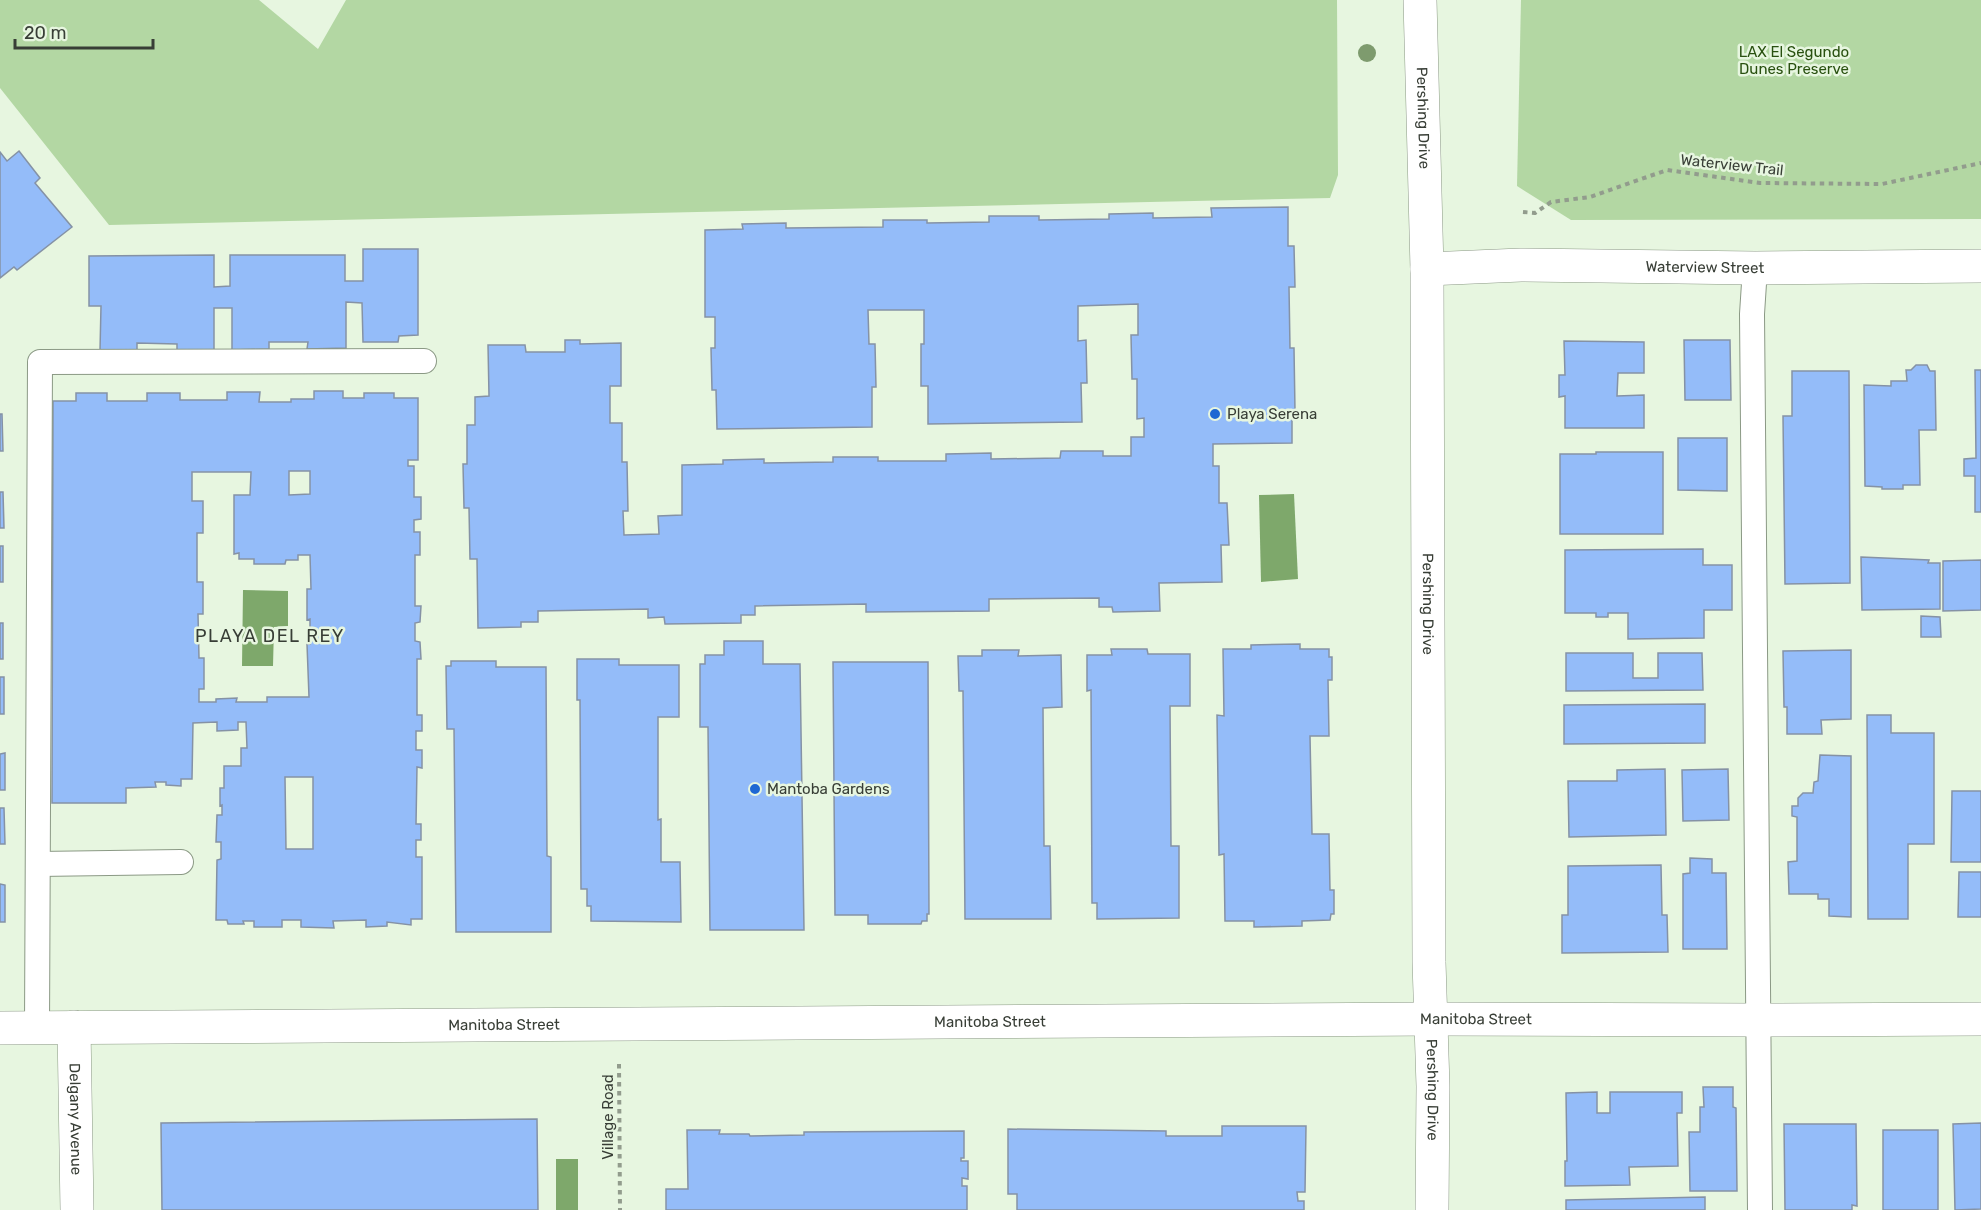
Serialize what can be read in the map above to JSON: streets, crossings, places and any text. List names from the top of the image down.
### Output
{
  "streets": {
    "street": [
      "Pershing Drive",
      "Waterview Street",
      "Manitoba Street",
      "Delgany Avenue"
    ],
    "path": ["Waterview Trail", "Village Road"]
  },
  "crossings": [
    ["Pershing Drive", "Waterview Street"],
    ["Pershing Drive", "Manitoba Street"],
    ["Manitoba Street", "Village Road"],
    ["Manitoba Street", "Delgany Avenue"]
  ],
  "districts": ["PLAYA DEL REY"],
  "parks": ["LAX El Segundo Dunes Preserve"],
  "places": ["Playa Serena", "Mantoba Gardens"],
  "scale_bar": "20 m"
}
